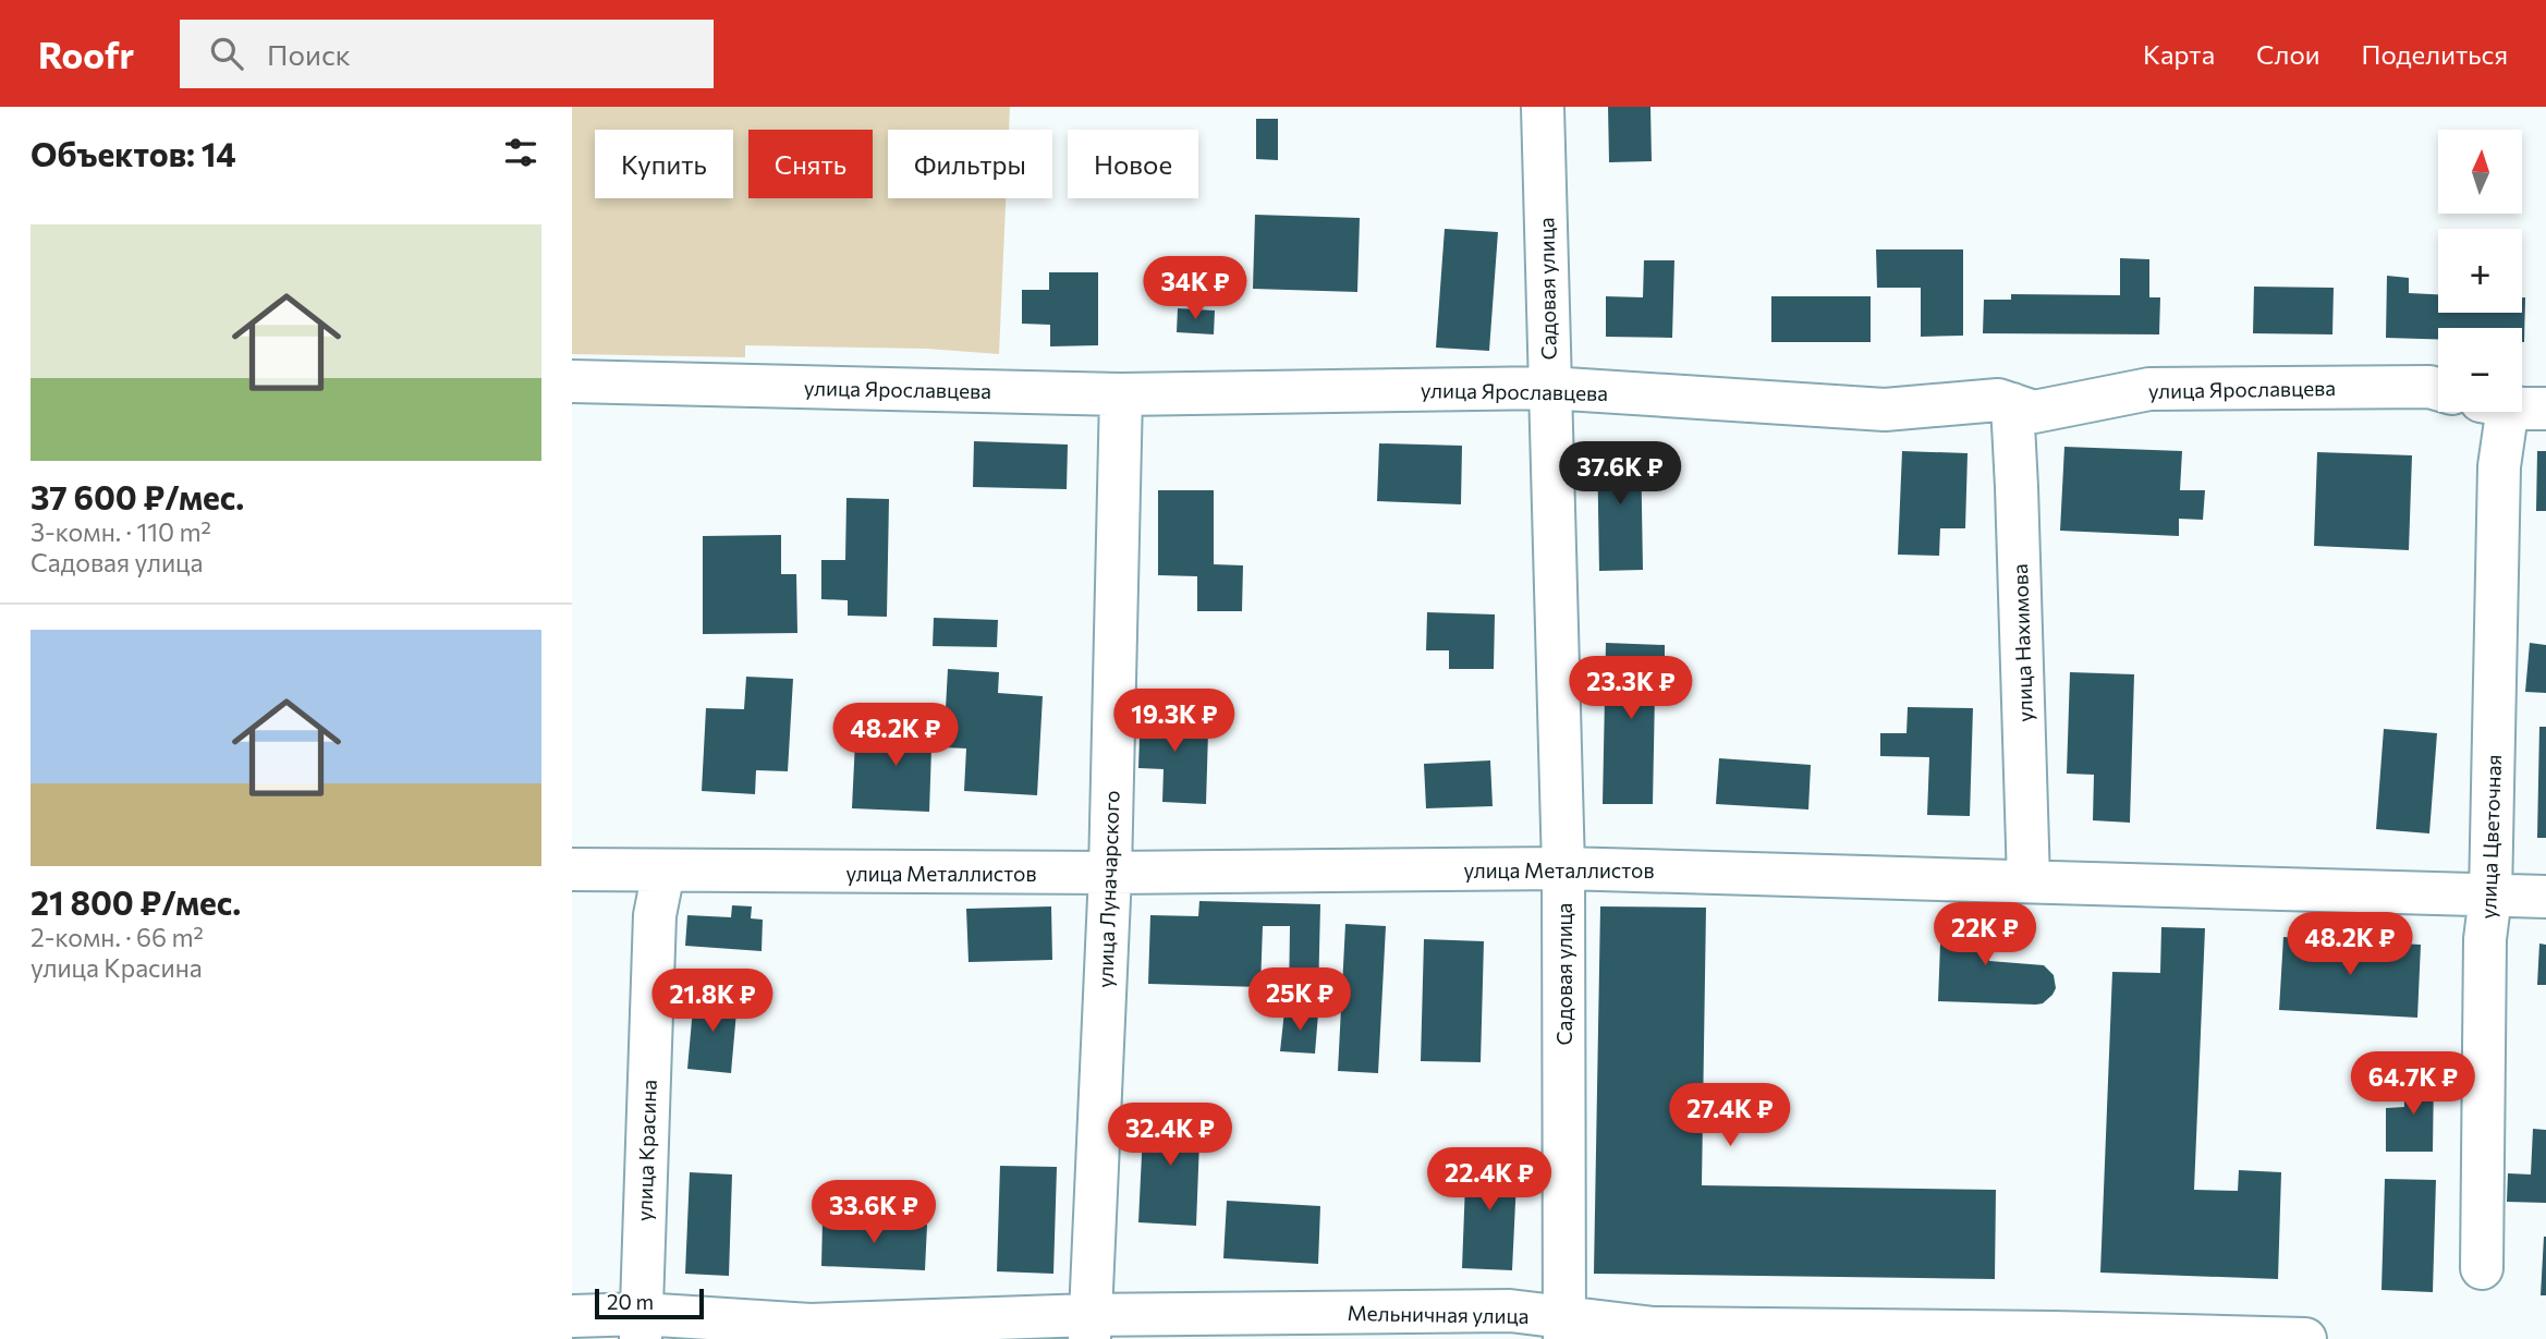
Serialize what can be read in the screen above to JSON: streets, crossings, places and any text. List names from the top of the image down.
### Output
{
  "streets": {
    "street": [
      "Садовая улица",
      "улица Ярославцева",
      "улица Нахимова",
      "улица Цветочная",
      "улица Металлистов",
      "улица Луначарского",
      "улица Красина",
      "Мельничная улица"
    ]
  },
  "crossings": [
    ["Садовая улица", "улица Ярославцева"],
    ["Садовая улица", "улица Металлистов"],
    ["Садовая улица", "Мельничная улица"],
    ["улица Ярославцева", "улица Нахимова"],
    ["улица Ярославцева", "улица Луначарского"],
    ["улица Нахимова", "улица Металлистов"],
    ["улица Цветочная", "улица Металлистов"],
    ["улица Металлистов", "улица Луначарского"],
    ["улица Металлистов", "улица Красина"],
    ["улица Луначарского", "Мельничная улица"],
    ["улица Красина", "Мельничная улица"]
  ],
  "scale_bar": "20 m",
  "north": "top",
  "page": {
    "header": "Roofr",
    "search": "Поиск",
    "nav": ["Карта", "Слои", "Поделиться"],
    "heading": "Объектов: 14",
    "map_buttons": ["+", "−"],
    "chip": [
      "Купить",
      "Снять",
      "Фильтры",
      "Новое"
    ],
    "list": [
      {
        "name": "37 600 ₽/мес.",
        "note": "3-комн. · 110 m² · Садовая улица"
      },
      {
        "name": "21 800 ₽/мес.",
        "note": "2-комн. · 66 m² · улица Красина"
      }
    ],
    "price": [
      "34K ₽",
      "37.6K ₽",
      "23.3K ₽",
      "19.3K ₽",
      "48.2K ₽",
      "22K ₽",
      "48.2K ₽",
      "25K ₽",
      "21.8K ₽",
      "64.7K ₽",
      "27.4K ₽",
      "32.4K ₽",
      "22.4K ₽",
      "33.6K ₽"
    ],
    "scale": "20 m"
  }
}
